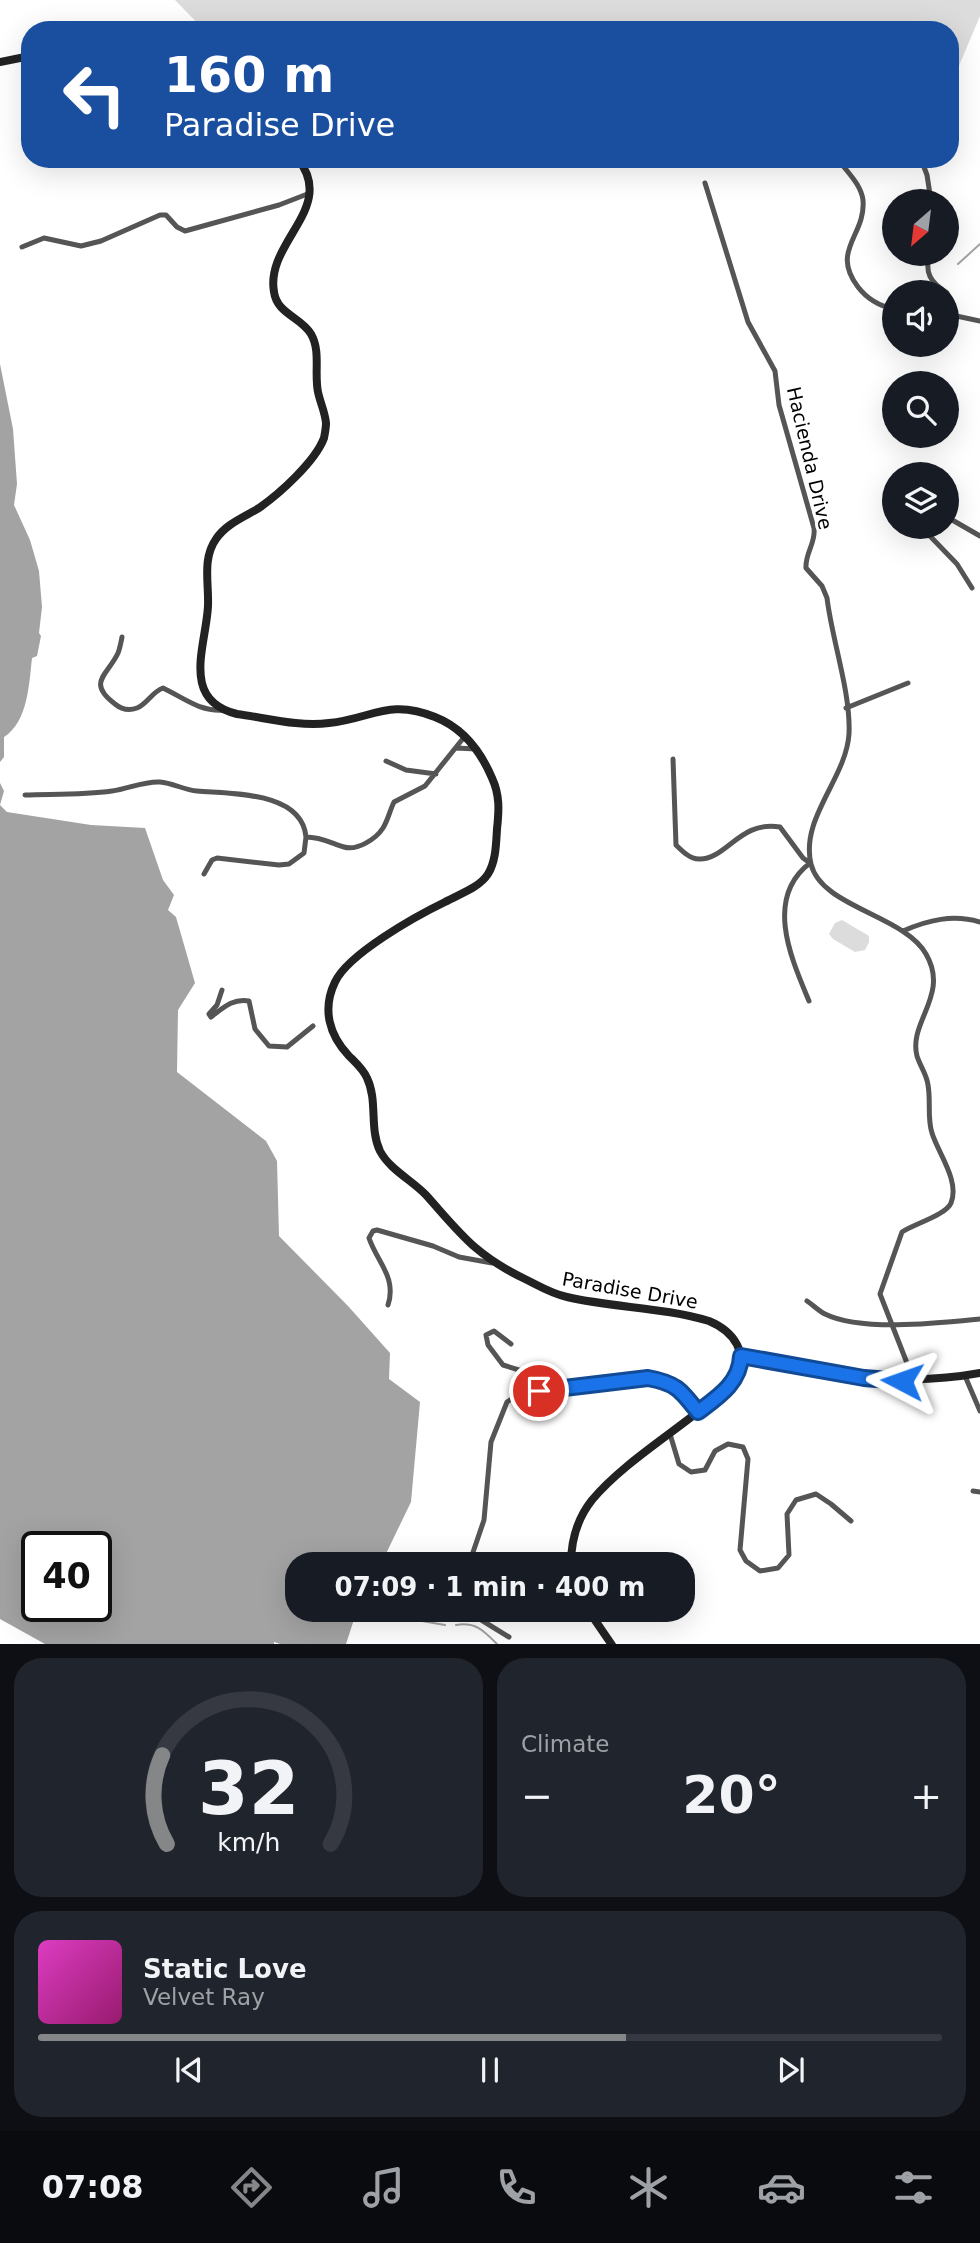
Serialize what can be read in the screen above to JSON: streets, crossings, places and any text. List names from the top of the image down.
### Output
{
  "streets": {
    "street": ["Hacienda Drive", "Paradise Drive"]
  },
  "north": "bottom left",
  "page": {
    "turn": ["160 m", "Paradise Drive"],
    "limit": "40",
    "trip": "07:09 · 1 min · 400 m",
    "tile": "Climate",
    "heat": ["−", "20°", "+"],
    "song": ["Static Love", "Velvet Ray"],
    "tabs": "07:08",
    "gauge": ["32", "km/h"]
  }
}
